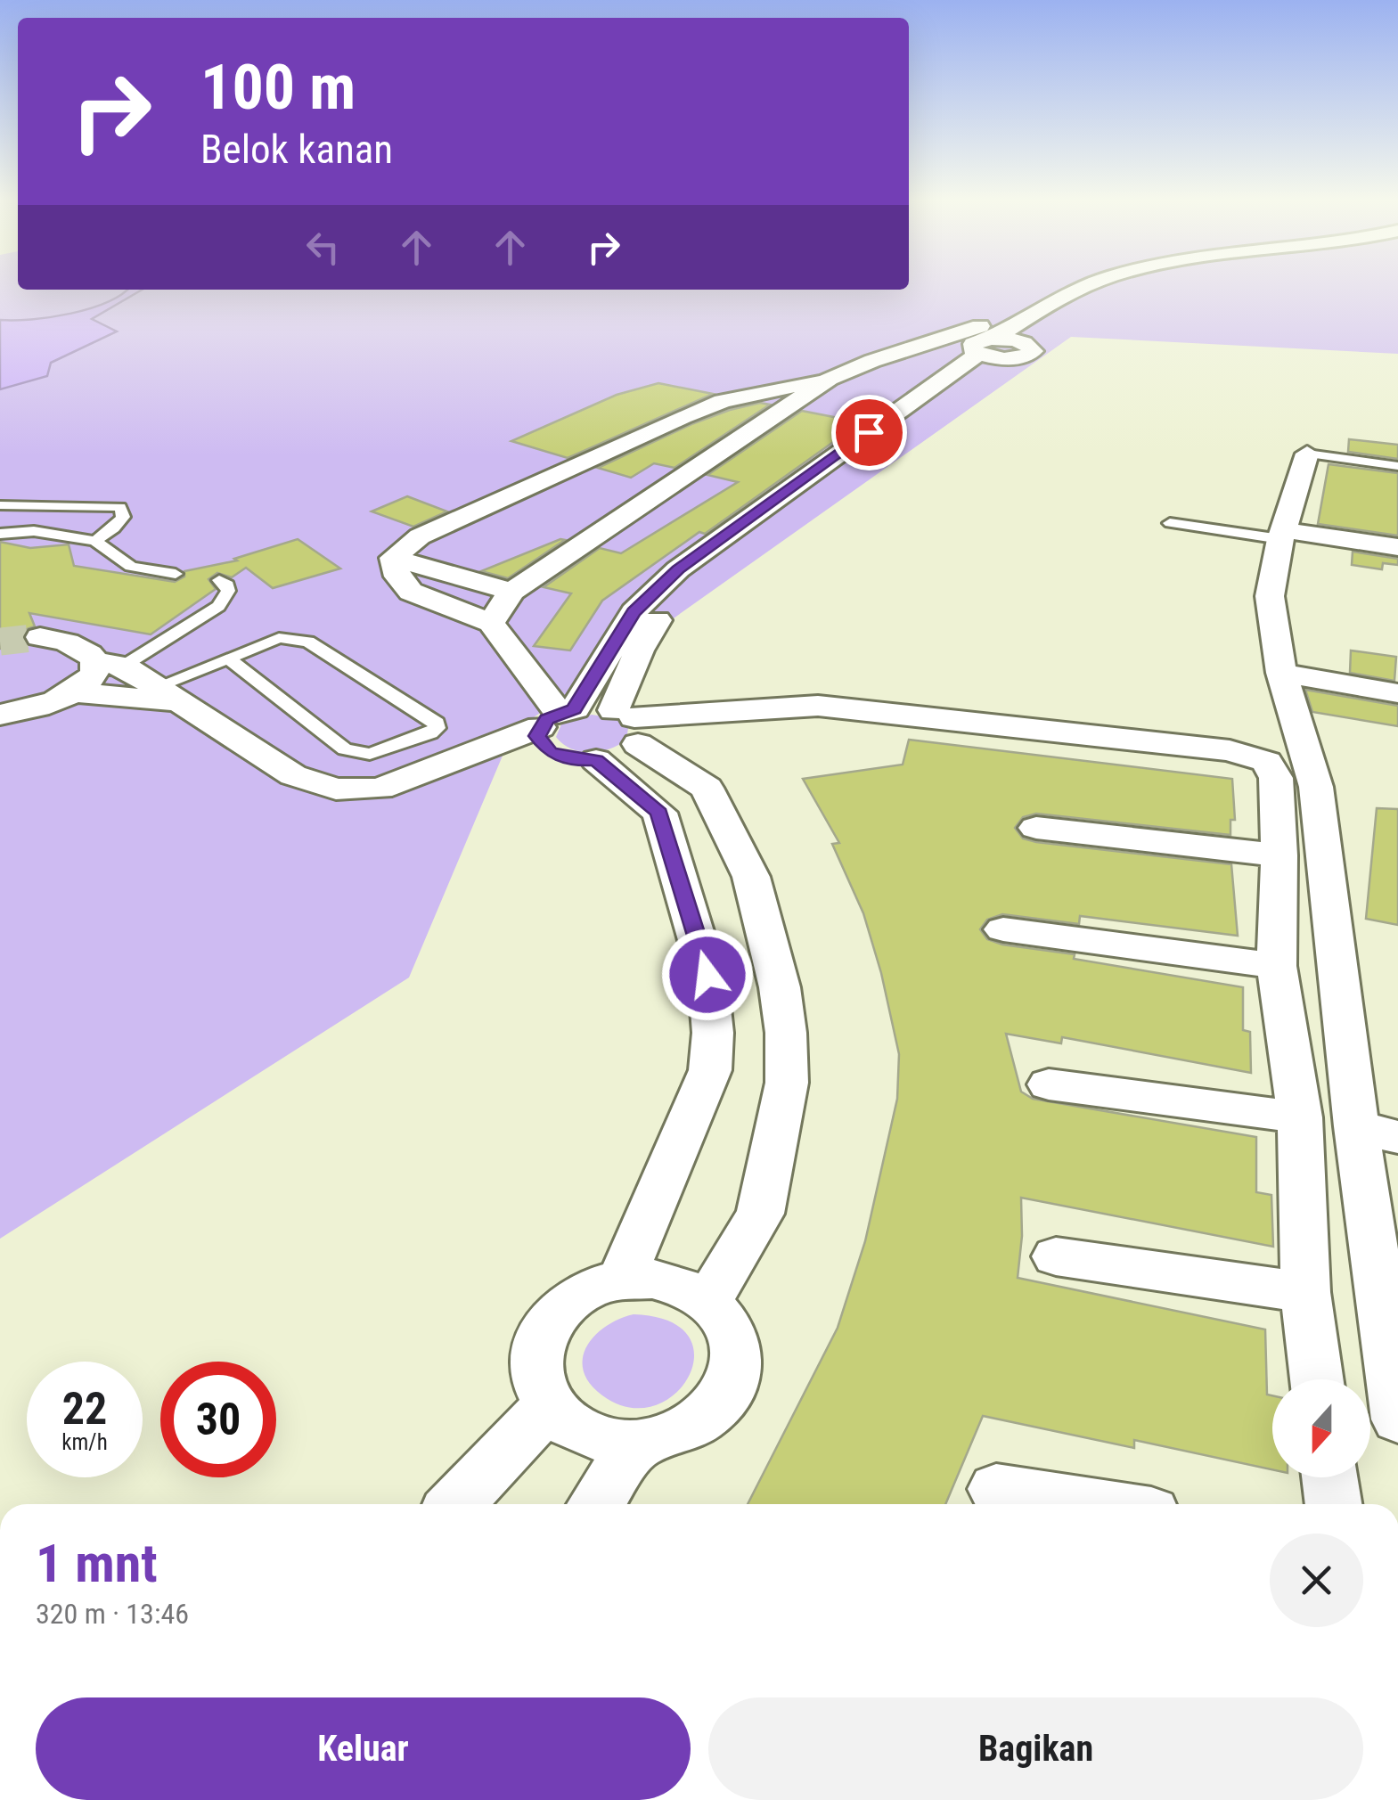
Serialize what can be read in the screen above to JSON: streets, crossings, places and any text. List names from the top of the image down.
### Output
{
  "north": "bottom",
  "page": {
    "turn": ["100 m", "Belok kanan"],
    "speed": "22 km/h",
    "limit": "30",
    "heading": ["1 mnt", "320 m · 13:46"],
    "buttons": ["Keluar", "Bagikan"]
  }
}
